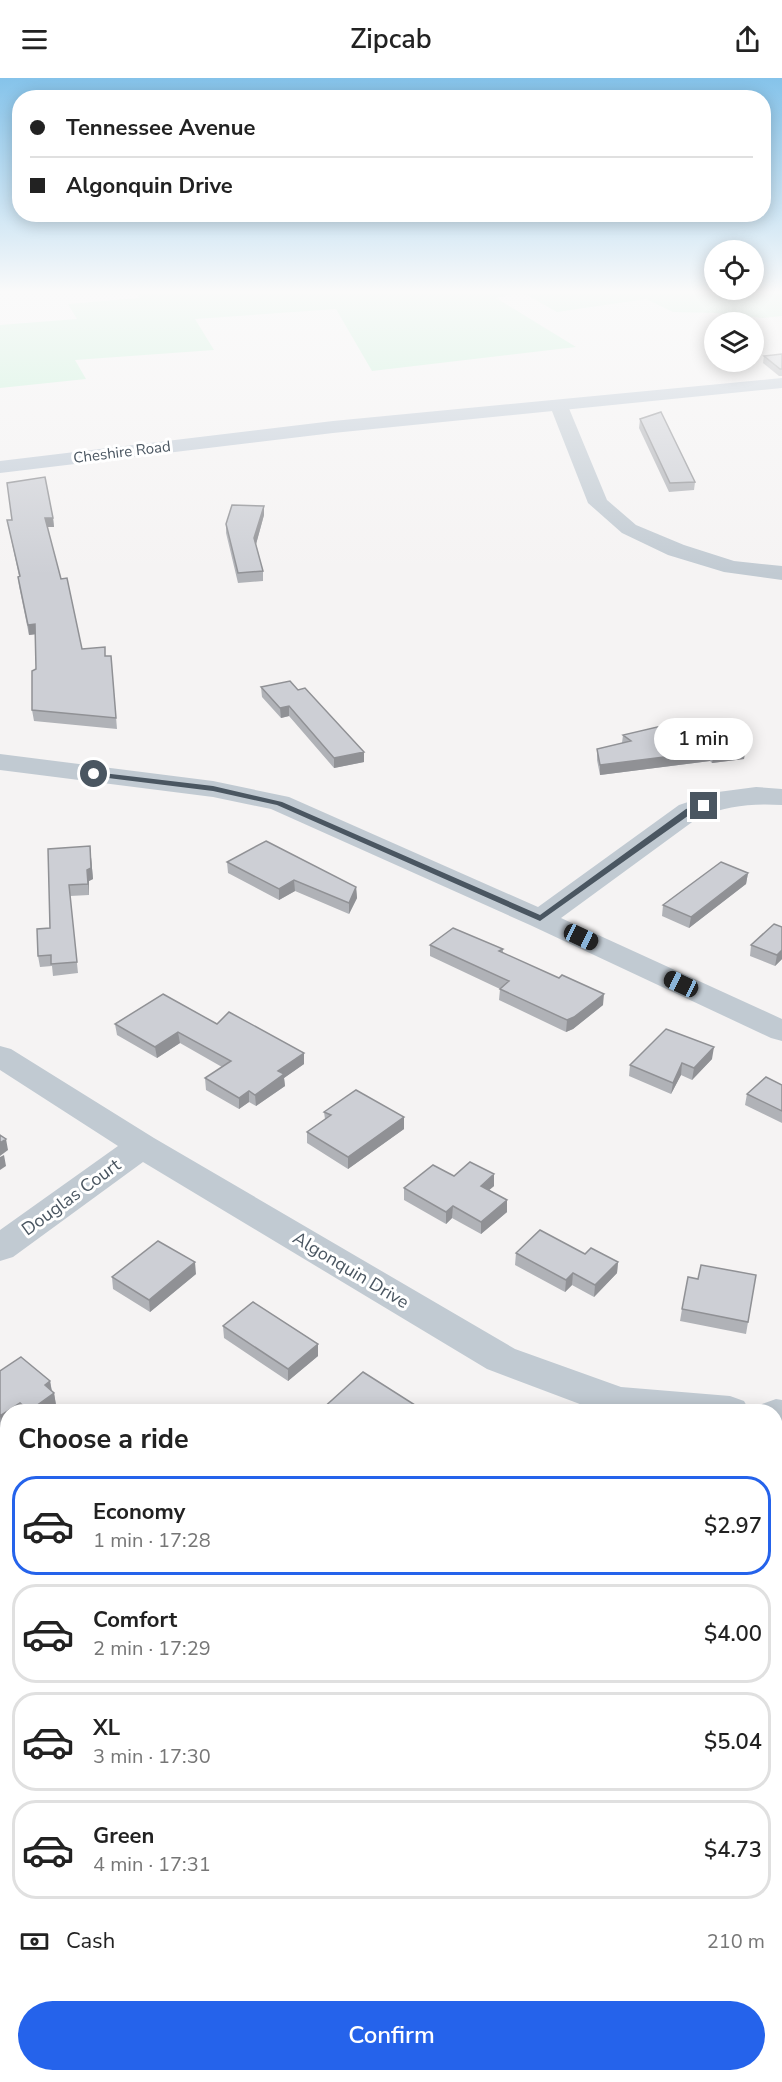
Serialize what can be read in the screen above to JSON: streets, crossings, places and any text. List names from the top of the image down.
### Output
{
  "streets": {
    "street": ["Cheshire Road", "Douglas Court", "Algonquin Drive"]
  },
  "crossings": [
    ["Douglas Court", "Algonquin Drive"]
  ],
  "page": {
    "header": "Zipcab",
    "banner": ["Tennessee Avenue", "Algonquin Drive"],
    "bubble": "1 min",
    "heading": "Choose a ride",
    "list": [
      {
        "name": "Economy",
        "note": "1 min · 17:28",
        "value": "$2.97"
      },
      {
        "name": "Comfort",
        "note": "2 min · 17:29",
        "value": "$4.00"
      },
      {
        "name": "XL",
        "note": "3 min · 17:30",
        "value": "$5.04"
      },
      {
        "name": "Green",
        "note": "4 min · 17:31",
        "value": "$4.73"
      }
    ],
    "pay": ["Cash", "210 m"],
    "buttons": "Confirm"
  }
}
